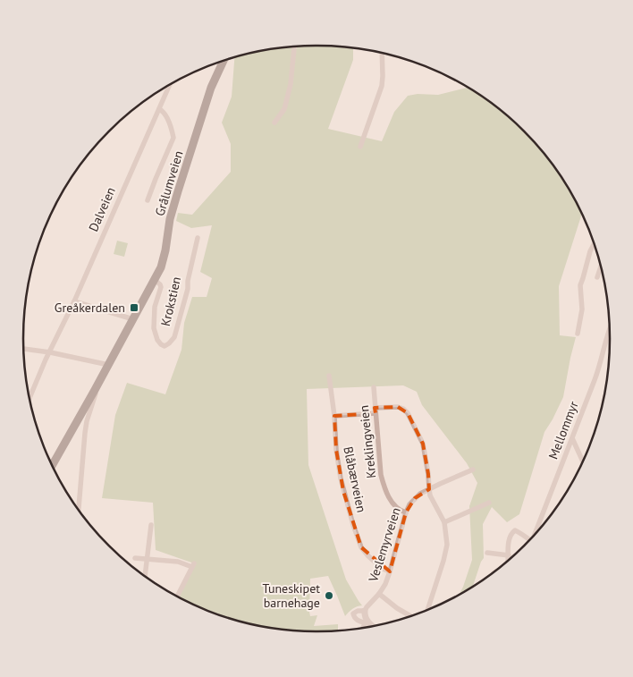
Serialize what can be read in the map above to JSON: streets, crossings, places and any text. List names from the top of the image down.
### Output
{
  "streets": {
    "main road": ["Grålumveien"],
    "street": [
      "Dalveien",
      "Krokstien",
      "Mellommyr",
      "Kreklingveien",
      "Blåbærveien",
      "Veslemyrveien"
    ]
  },
  "crossings": [
    ["Grålumveien", "Krokstien"],
    ["Kreklingveien", "Veslemyrveien"],
    ["Blåbærveien", "Veslemyrveien"]
  ],
  "places": {
    "transit": ["Greåkerdalen"],
    "other": ["Tuneskipet barnehage"]
  }
}
